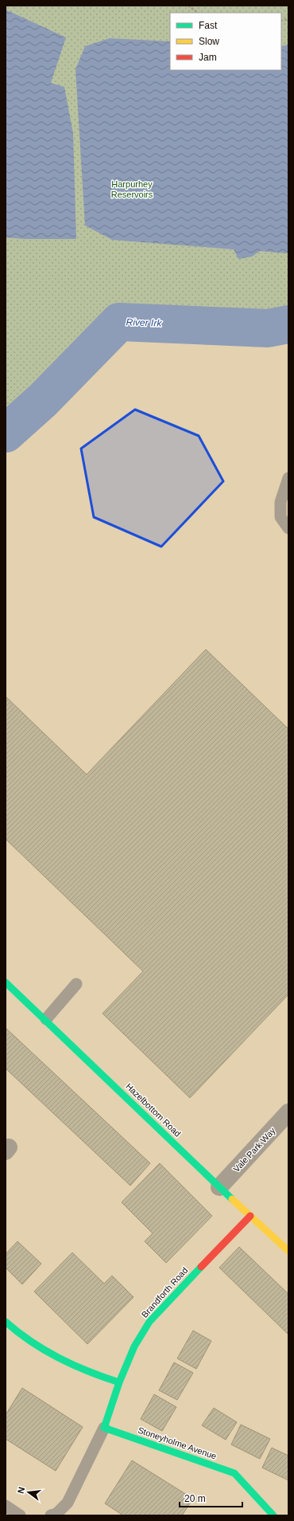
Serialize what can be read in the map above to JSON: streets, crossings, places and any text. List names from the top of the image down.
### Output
{
  "streets": {
    "street": [
      "Hazelbottom Road",
      "Vale Park Way",
      "Brandforth Road",
      "Stoneyholme Avenue"
    ]
  },
  "crossings": [
    ["Hazelbottom Road", "Vale Park Way"],
    ["Hazelbottom Road", "Brandforth Road"]
  ],
  "water": ["River Irk"],
  "parks": ["Harpurhey Reservoirs"],
  "legend": ["Fast", "Slow", "Jam"],
  "scale_bar": "20 m",
  "north": "left"
}
